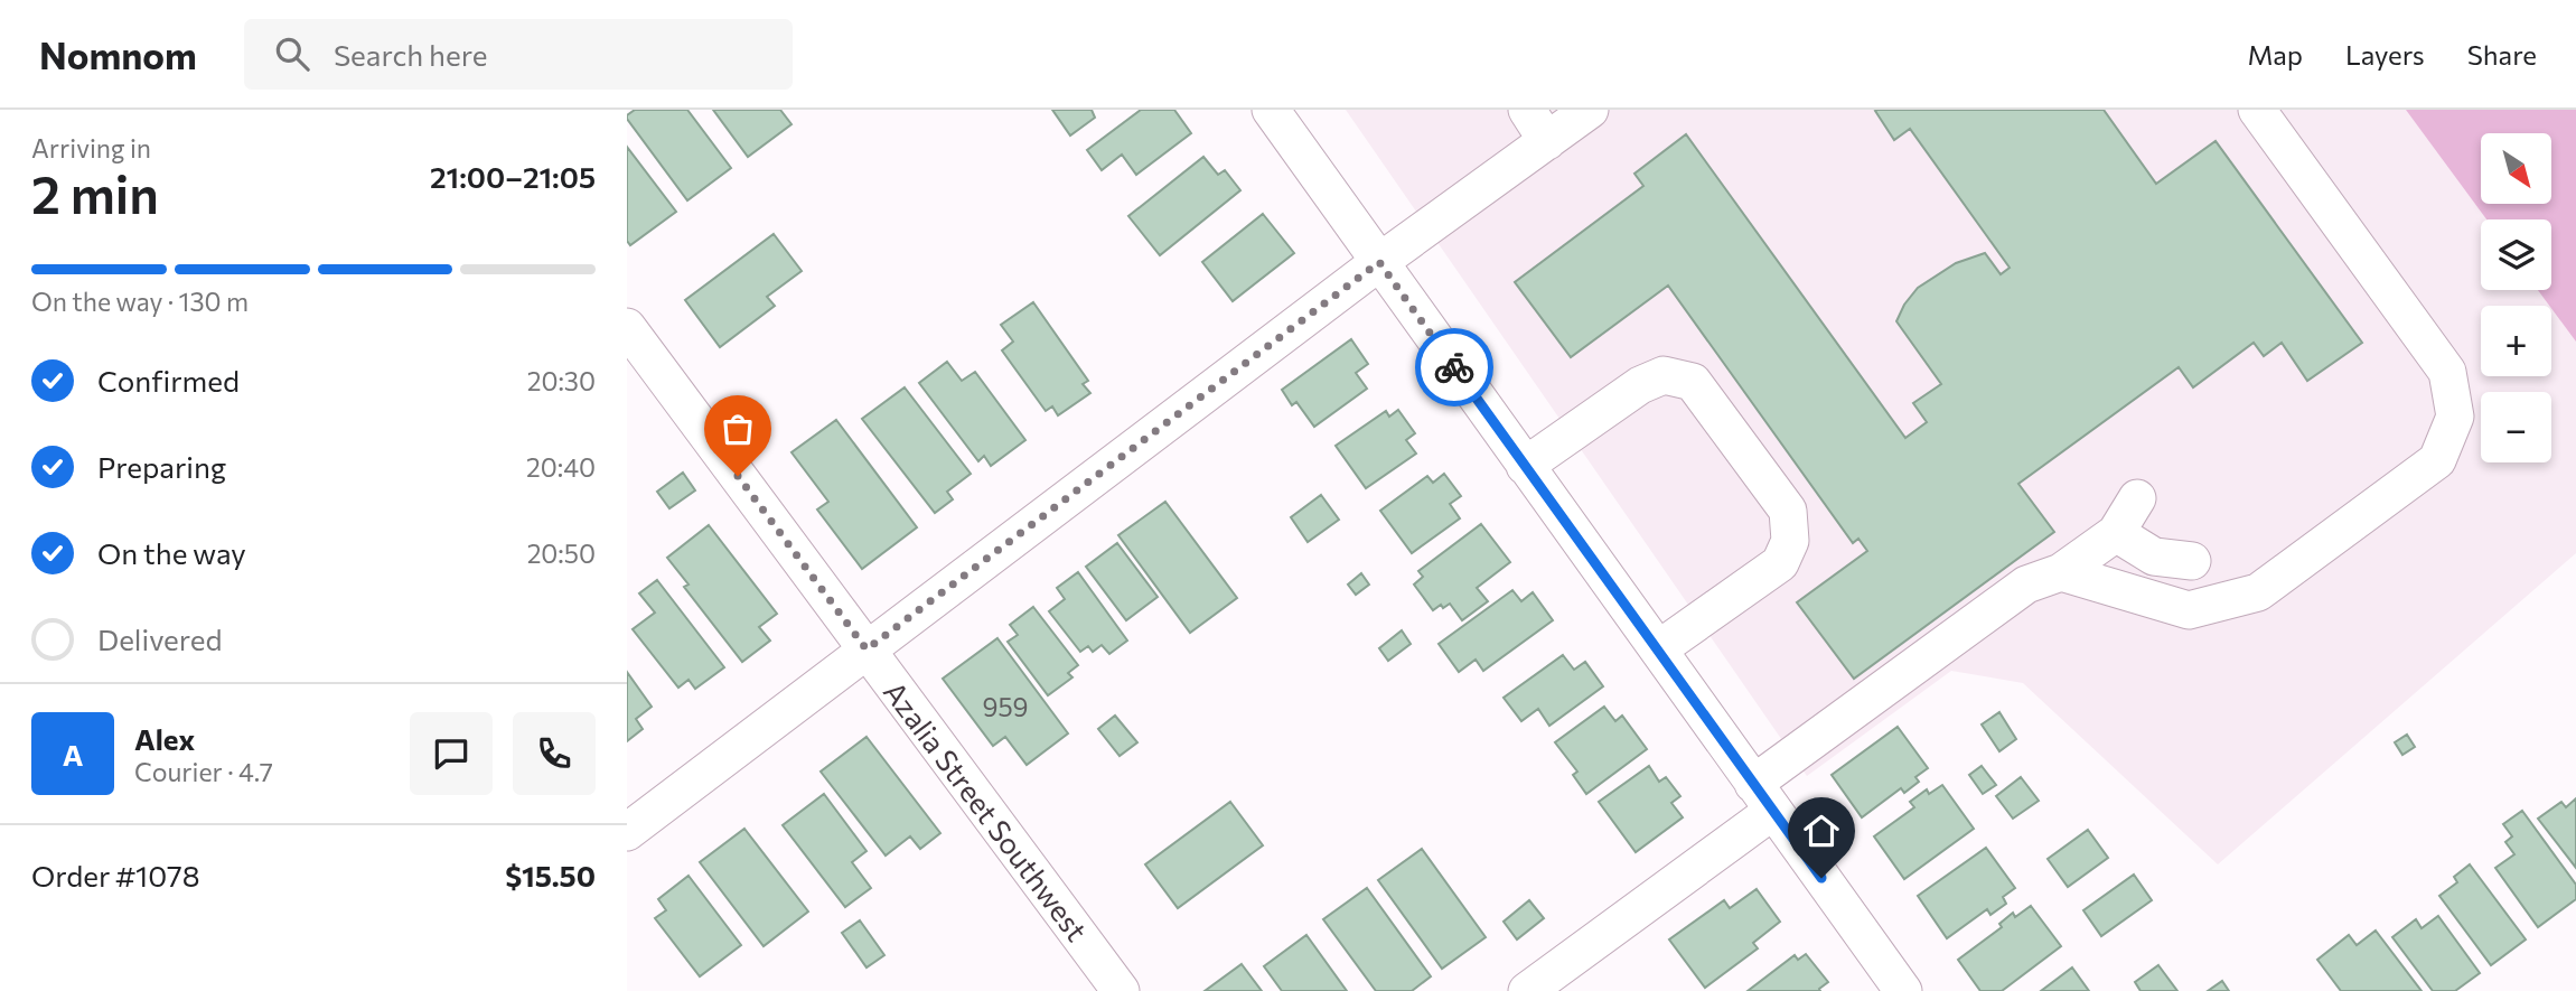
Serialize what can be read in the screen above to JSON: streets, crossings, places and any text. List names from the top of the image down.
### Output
{
  "streets": {
    "street": ["Azalia Street Southwest"]
  },
  "house_numbers": ["959"],
  "north": "bottom right",
  "page": {
    "header": "Nomnom",
    "search": "Search here",
    "nav": ["Map", "Layers", "Share"],
    "heading": ["2 min", "Arriving in", "21:00–21:05"],
    "panel": [
      "Alex",
      "Courier · 4.7",
      "Order #1078",
      "$15.50"
    ],
    "map_buttons": ["+", "−"],
    "bar": "On the way · 130 m",
    "list": [
      ["Confirmed", "20:30"],
      ["Preparing", "20:40"],
      ["On the way", "20:50"],
      "Delivered"
    ],
    "round": "A"
  }
}
